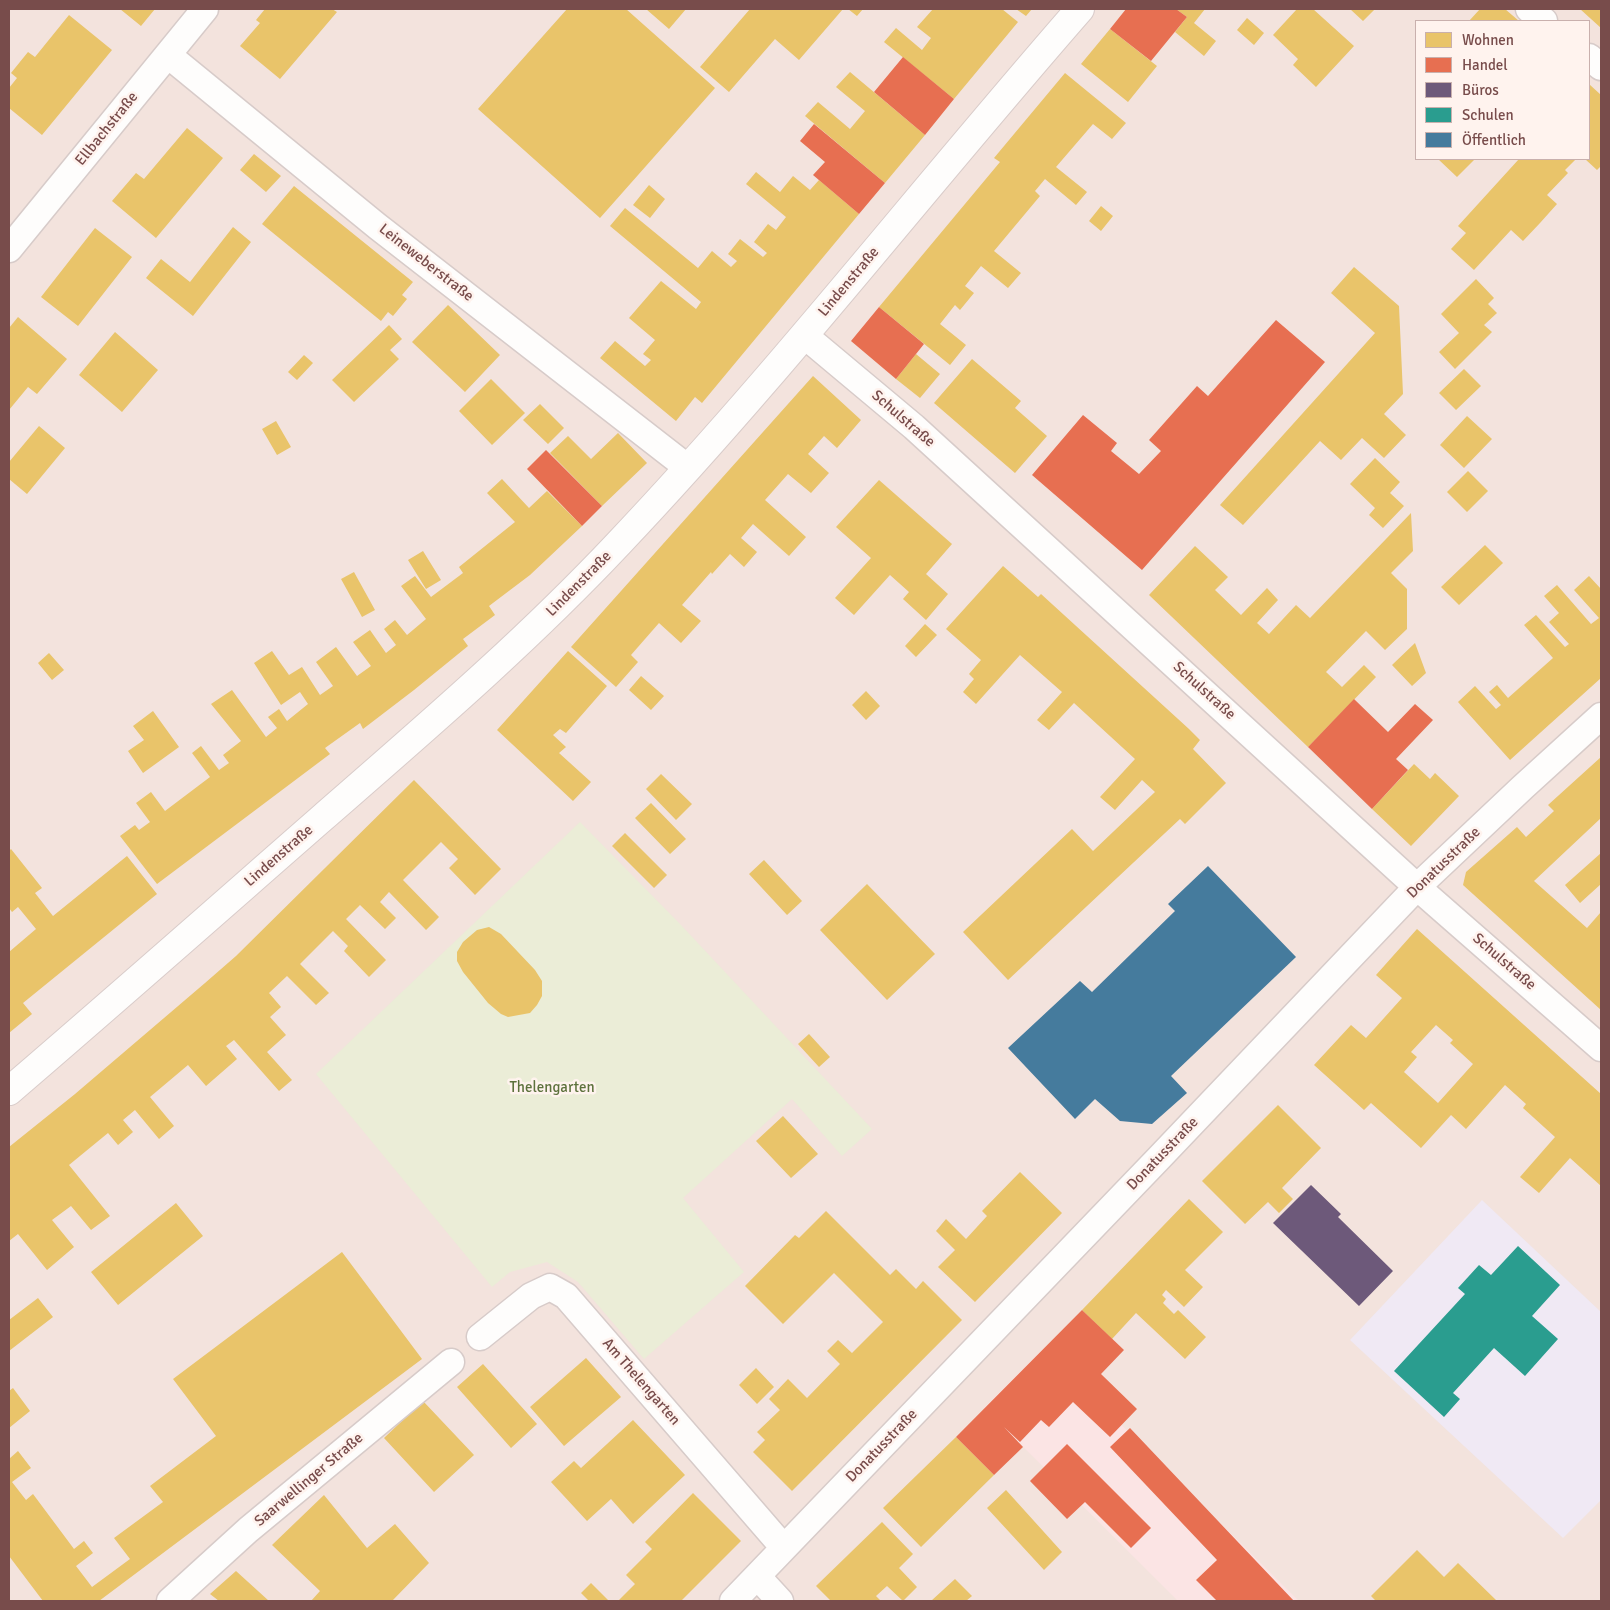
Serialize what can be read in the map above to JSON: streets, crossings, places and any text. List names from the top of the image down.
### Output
{
  "streets": {
    "street": [
      "Ellbachstraße",
      "Leineweberstraße",
      "Lindenstraße",
      "Schulstraße",
      "Donatusstraße",
      "Am Thelengarten",
      "Saarwellinger Straße"
    ]
  },
  "crossings": [
    ["Ellbachstraße", "Leineweberstraße"],
    ["Leineweberstraße", "Lindenstraße"],
    ["Lindenstraße", "Schulstraße"],
    ["Schulstraße", "Donatusstraße"],
    ["Donatusstraße", "Am Thelengarten"]
  ],
  "parks": ["Thelengarten"],
  "legend": [
    "Wohnen",
    "Handel",
    "Büros",
    "Schulen",
    "Öffentlich"
  ]
}
